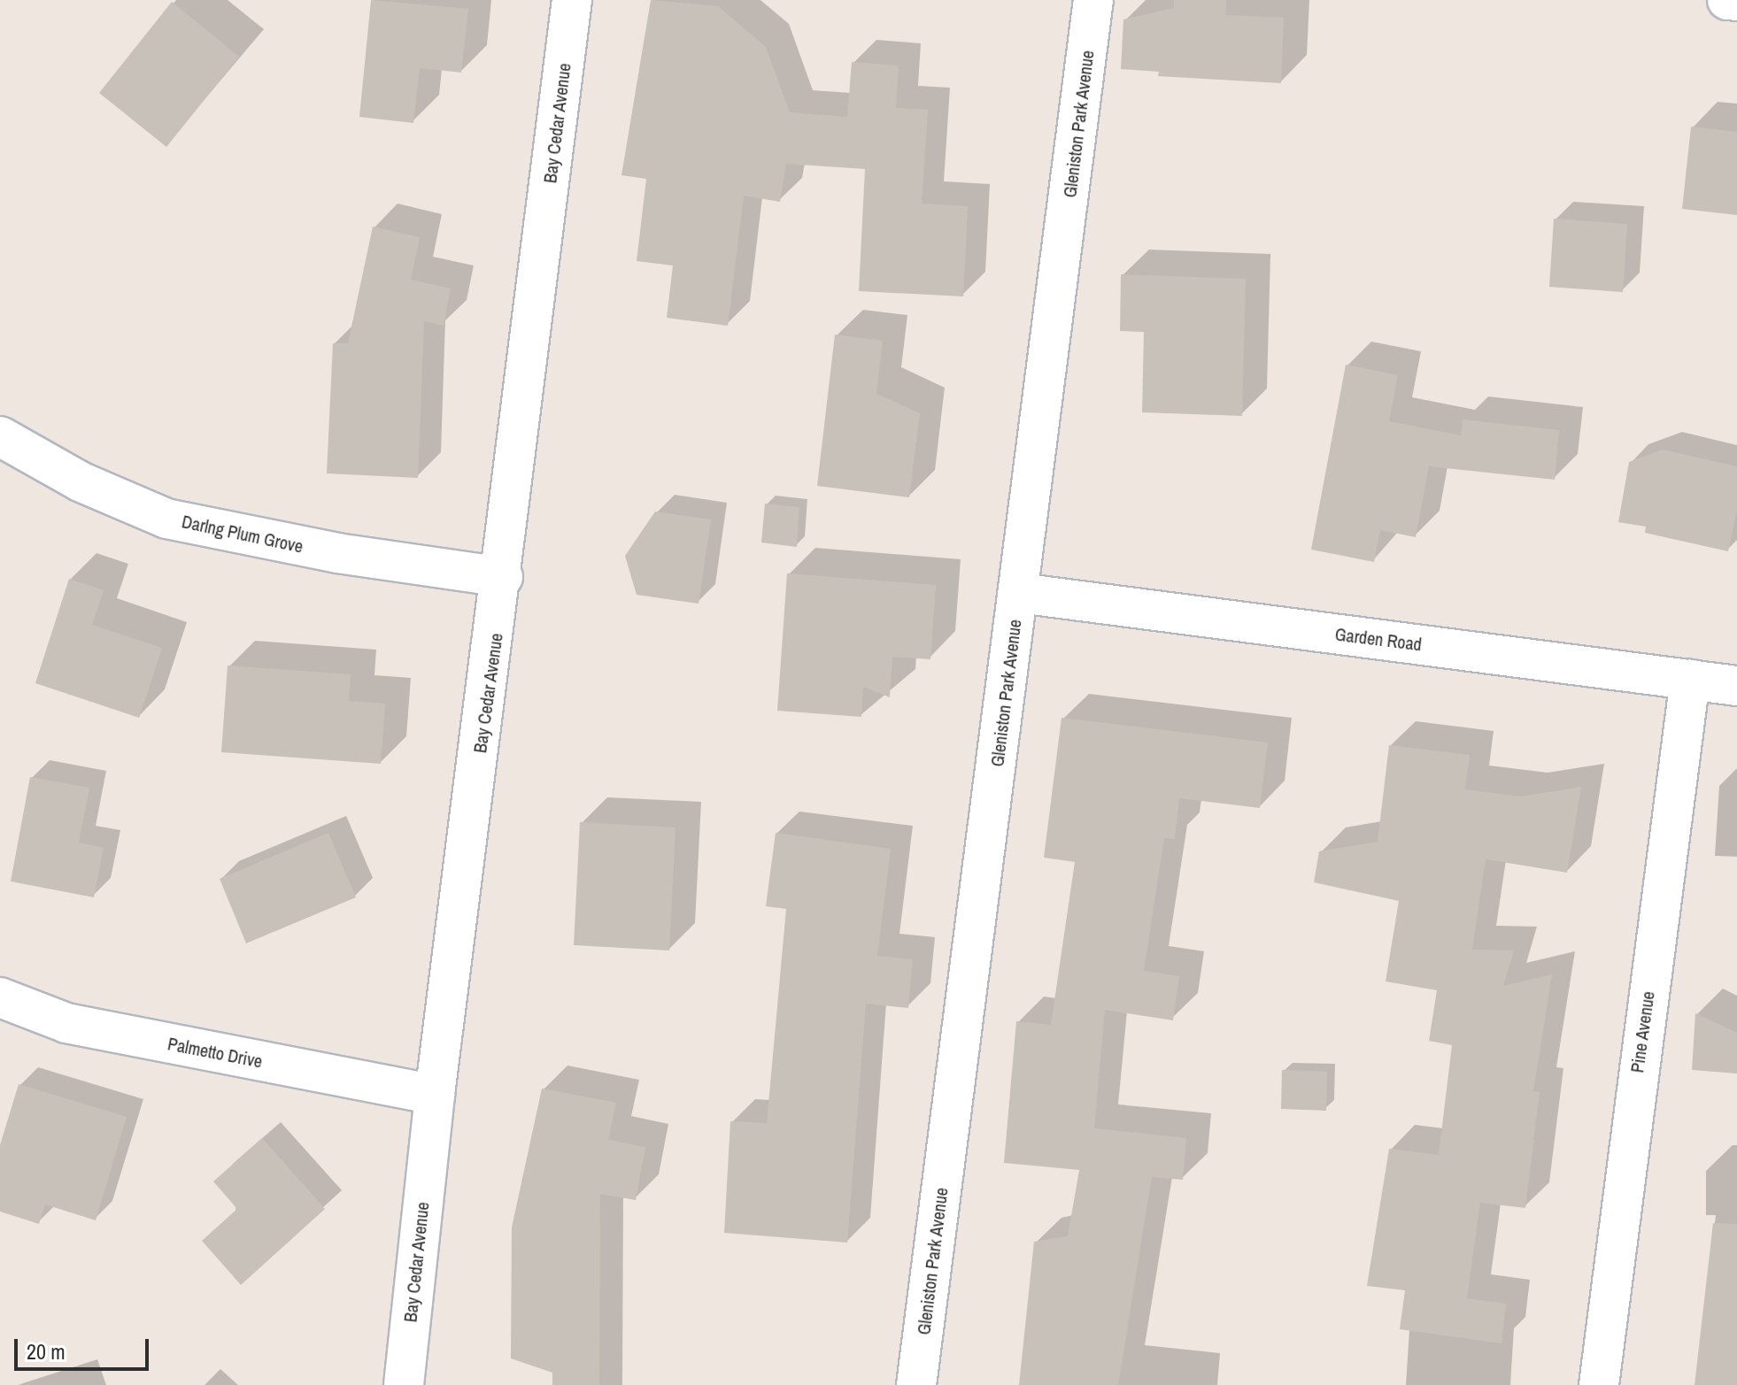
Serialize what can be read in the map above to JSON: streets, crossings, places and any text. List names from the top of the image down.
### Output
{
  "streets": {
    "street": [
      "Bay Cedar Avenue",
      "Gleniston Park Avenue",
      "Darlng Plum Grove",
      "Garden Road",
      "Pine Avenue",
      "Palmetto Drive"
    ]
  },
  "crossings": [
    ["Bay Cedar Avenue", "Darlng Plum Grove"],
    ["Bay Cedar Avenue", "Palmetto Drive"],
    ["Gleniston Park Avenue", "Garden Road"],
    ["Garden Road", "Pine Avenue"]
  ],
  "scale_bar": "20 m"
}
